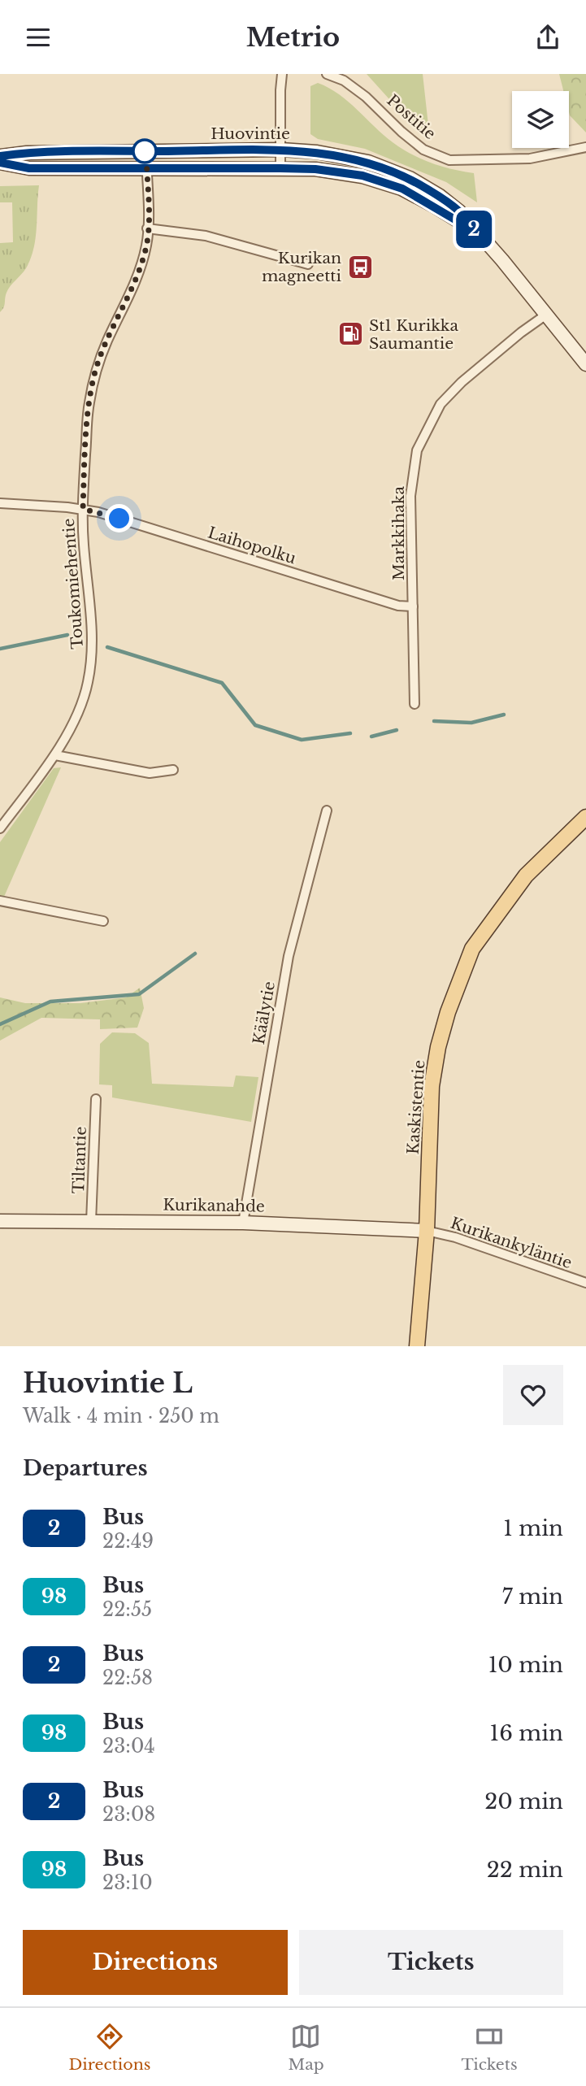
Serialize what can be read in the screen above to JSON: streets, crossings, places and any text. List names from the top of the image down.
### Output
{
  "streets": {
    "main road": ["Huovintie", "Kaskistentie", "Kurikanahde"],
    "street": [
      "Postitie",
      "Markkihaka",
      "Laihopolku",
      "Toukomiehentie",
      "Käälytie",
      "Tiltantie",
      "Kurikankyläntie"
    ]
  },
  "crossings": [
    ["Huovintie", "Markkihaka"],
    ["Huovintie", "Toukomiehentie"],
    ["Markkihaka", "Laihopolku"],
    ["Laihopolku", "Toukomiehentie"],
    ["Käälytie", "Kurikanahde"],
    ["Kaskistentie", "Kurikanahde"],
    ["Kaskistentie", "Kurikankyläntie"],
    ["Tiltantie", "Kurikanahde"],
    ["Kurikanahde", "Kurikankyläntie"]
  ],
  "places": {
    "bus stop": ["Kurikan magneetti"],
    "fuel station": ["St1 Kurikka Saumantie"]
  },
  "lines": ["bus line 2"],
  "page": {
    "header": "Metrio",
    "on_map": "2",
    "heading": [
      ["Huovintie L", "Walk · 4 min · 250 m"],
      "Departures"
    ],
    "list": [
      {
        "mark": "2",
        "name": "Bus",
        "note": "22:49",
        "value": "1 min"
      },
      {
        "mark": "98",
        "name": "Bus",
        "note": "22:55",
        "value": "7 min"
      },
      {
        "mark": "2",
        "name": "Bus",
        "note": "22:58",
        "value": "10 min"
      },
      {
        "mark": "98",
        "name": "Bus",
        "note": "23:04",
        "value": "16 min"
      },
      {
        "mark": "2",
        "name": "Bus",
        "note": "23:08",
        "value": "20 min"
      },
      {
        "mark": "98",
        "name": "Bus",
        "note": "23:10",
        "value": "22 min"
      }
    ],
    "buttons": ["Directions", "Tickets"],
    "tabs": ["Directions", "Map", "Tickets"]
  }
}
